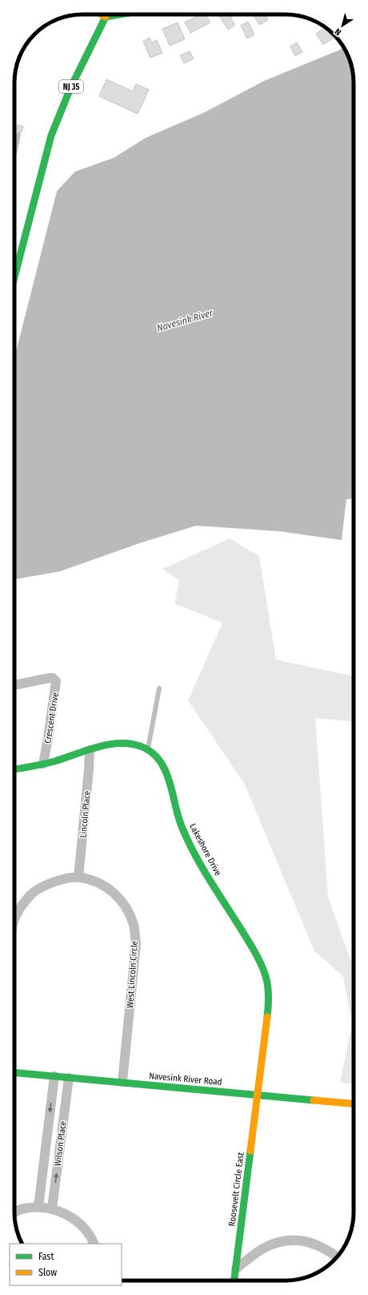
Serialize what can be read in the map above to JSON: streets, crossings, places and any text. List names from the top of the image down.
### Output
{
  "streets": {
    "main road": [
      "NJ 35",
      "Lakeshore Drive",
      "Navesink River Road",
      "Roosevelt Circle East"
    ],
    "street": [
      "Crescent Drive",
      "Lincoln Place",
      "West Lincoln Circle",
      "Wilson Place"
    ]
  },
  "crossings": [
    ["Crescent Drive", "Lakeshore Drive"],
    ["Lincoln Place", "Lakeshore Drive"],
    ["Lincoln Place", "West Lincoln Circle"],
    ["Lakeshore Drive", "Navesink River Road"],
    ["Lakeshore Drive", "Roosevelt Circle East"],
    ["West Lincoln Circle", "Navesink River Road"],
    ["Navesink River Road", "Wilson Place"],
    ["Navesink River Road", "Roosevelt Circle East"]
  ],
  "water": ["Navesink River"],
  "legend": ["Fast", "Slow"],
  "north": "bottom left"
}
